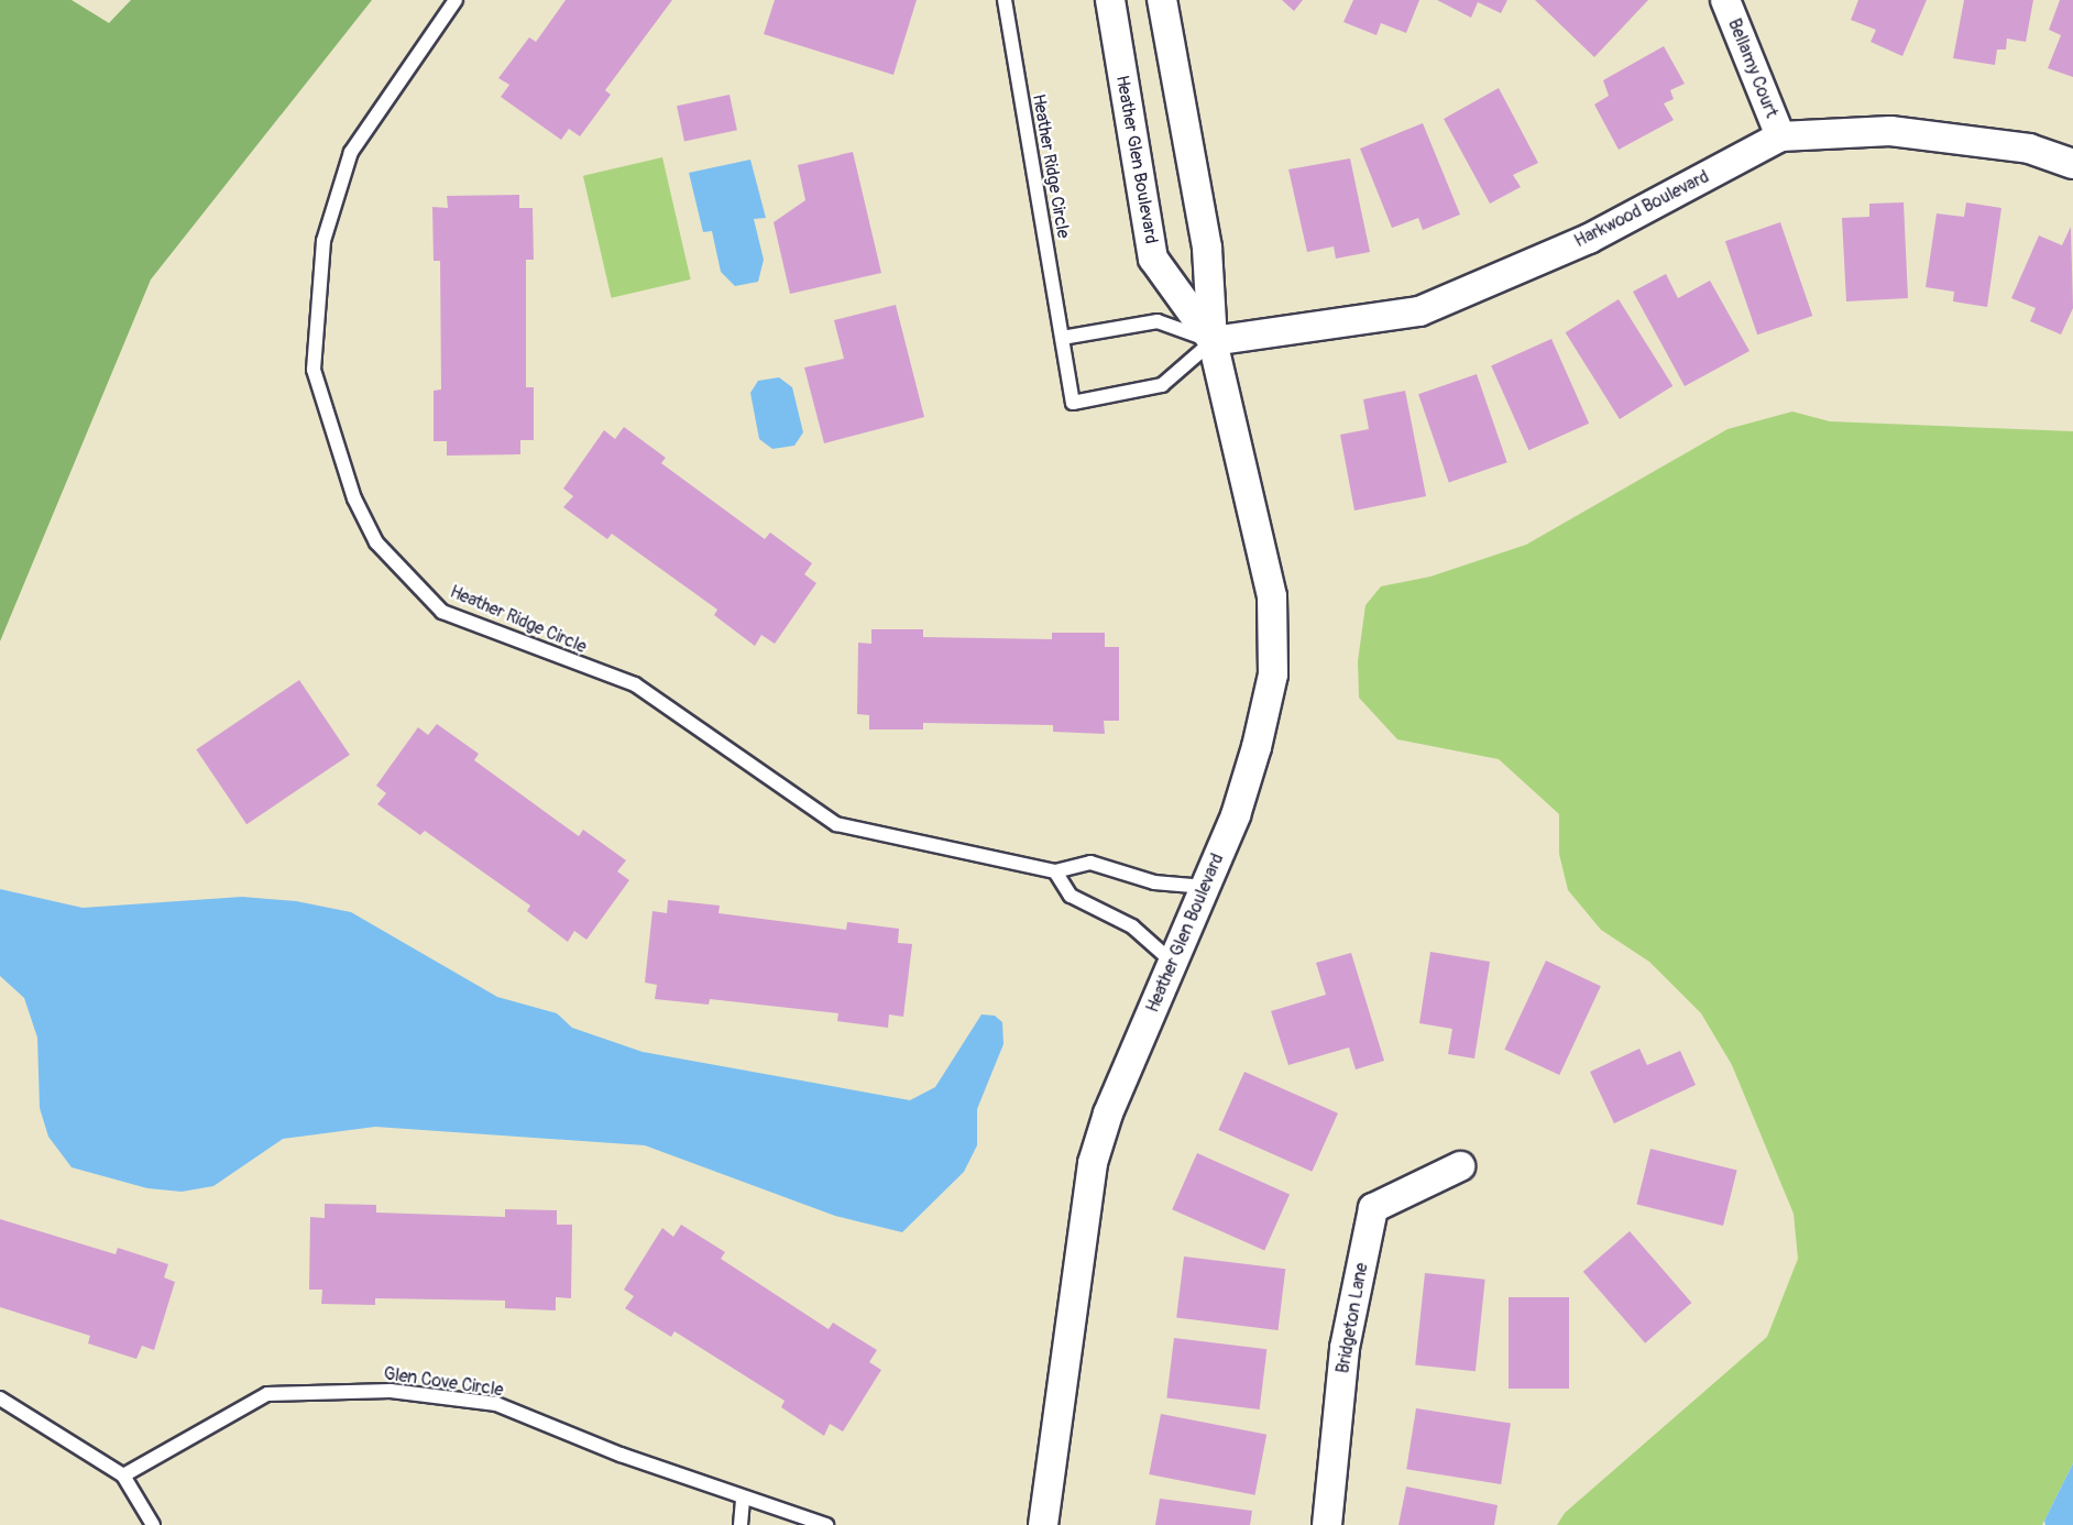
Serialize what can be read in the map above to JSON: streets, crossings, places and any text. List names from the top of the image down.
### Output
{
  "streets": {
    "street": [
      "Bellamy Court",
      "Heather Glen Boulevard",
      "Harkwood Boulevard",
      "Bridgeton Lane"
    ],
    "lane": ["Heather Ridge Circle", "Glen Cove Circle"]
  },
  "crossings": [
    ["Bellamy Court", "Harkwood Boulevard"],
    ["Heather Glen Boulevard", "Heather Ridge Circle"],
    ["Heather Glen Boulevard", "Harkwood Boulevard"],
    ["Heather Ridge Circle", "Harkwood Boulevard"]
  ]
}
